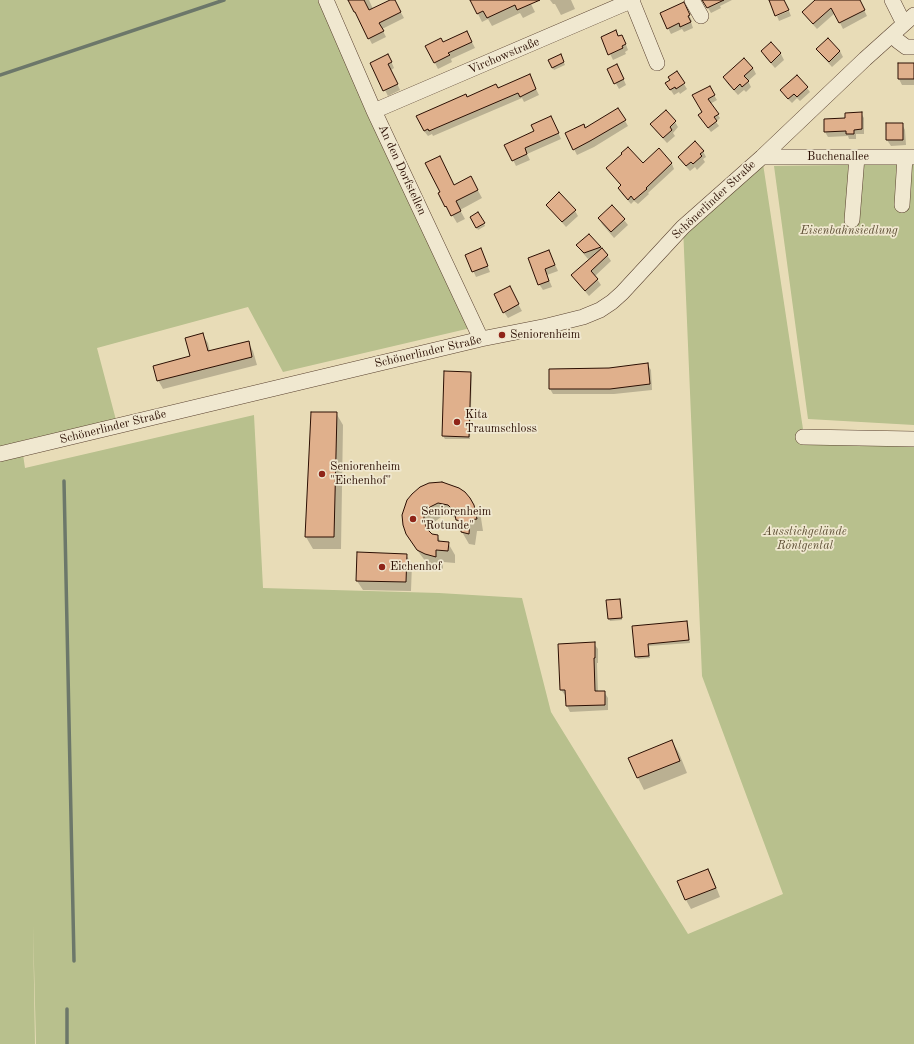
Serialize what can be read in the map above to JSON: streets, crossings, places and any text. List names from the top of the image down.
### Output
{
  "streets": {
    "street": [
      "Virchowstraße",
      "Buchenallee",
      "An den Dorfstellen",
      "Schönerlinder Straße"
    ]
  },
  "crossings": [
    ["Virchowstraße", "An den Dorfstellen"],
    ["Buchenallee", "Schönerlinder Straße"],
    ["An den Dorfstellen", "Schönerlinder Straße"]
  ],
  "parks": ["Eisenbahnsiedlung", "Ausstichgelände Röntgental"],
  "places": [
    "Seniorenheim",
    "Kita Traumschloss",
    "Seniorenheim \"Eichenhof\"",
    "Seniorenheim \"Rotunde\"",
    "Eichenhof"
  ]
}
